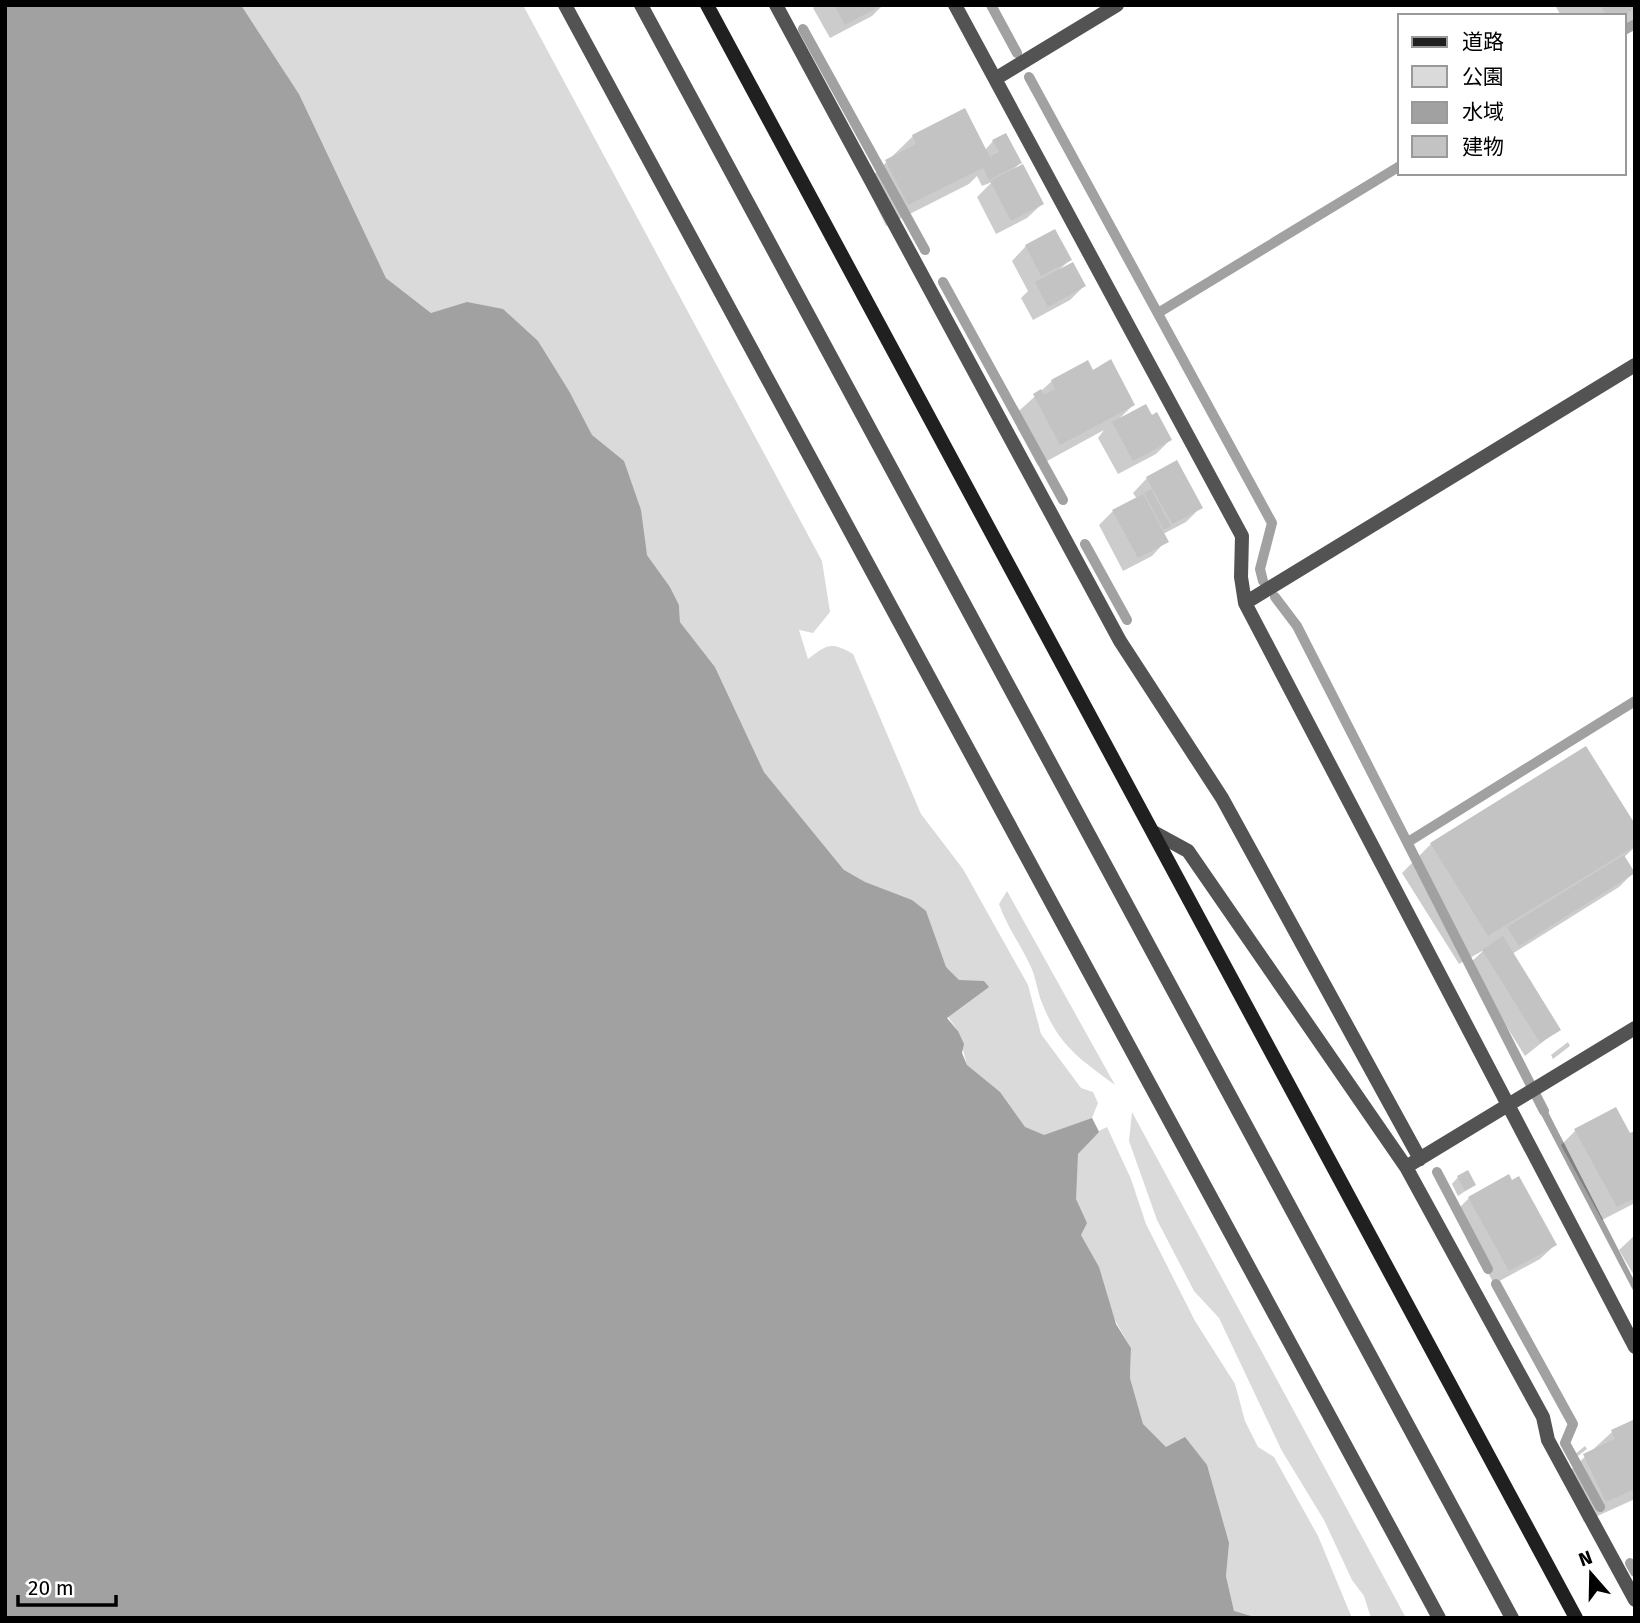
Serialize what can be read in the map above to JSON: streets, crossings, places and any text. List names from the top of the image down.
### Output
{
  "legend": [
    "道路",
    "公園",
    "水域",
    "建物"
  ],
  "scale_bar": "20 m",
  "north": "top"
}
